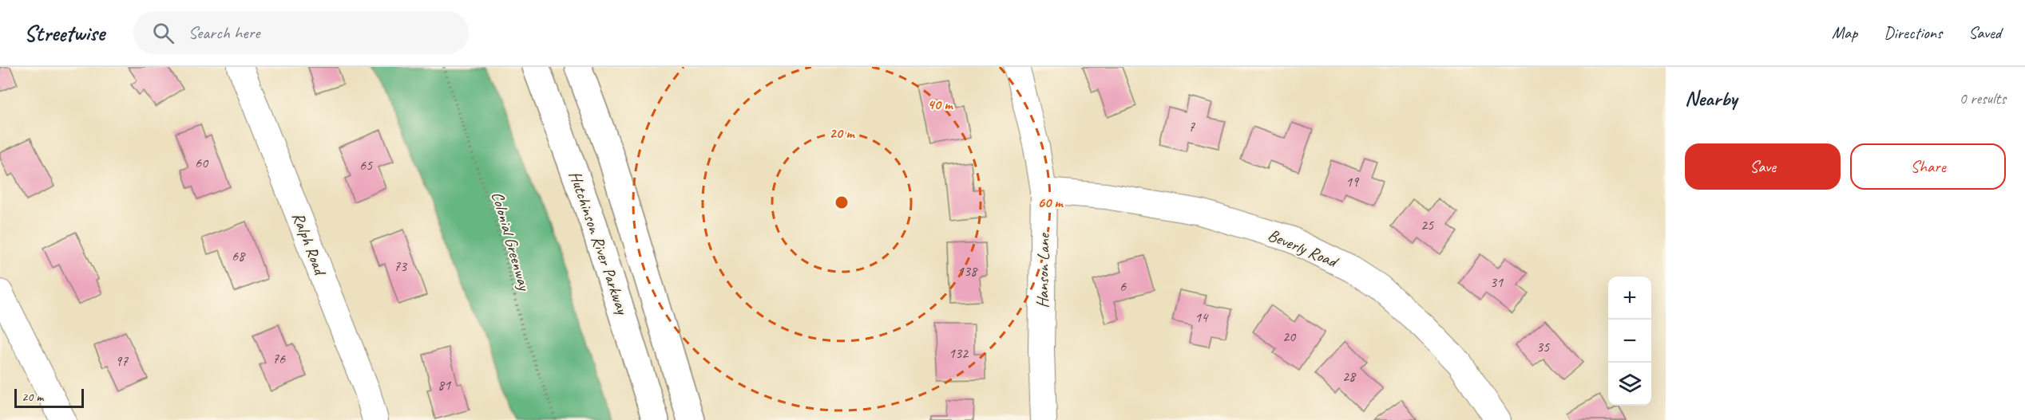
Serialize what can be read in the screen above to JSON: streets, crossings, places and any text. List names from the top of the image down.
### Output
{
  "streets": {
    "highway": ["Hutchinson River Parkway"],
    "street": ["Ralph Road", "Beverly Road", "Hanson Lane"],
    "path": ["Colonial Greenway"]
  },
  "crossings": [
    ["Beverly Road", "Hanson Lane"]
  ],
  "house_numbers": [
    "7",
    "60",
    "65",
    "19",
    "25",
    "68",
    "73",
    "138",
    "31",
    "6",
    "14",
    "20",
    "35",
    "132",
    "76",
    "97",
    "28",
    "81"
  ],
  "scale_bar": "20 m",
  "page": {
    "header": "Streetwise",
    "search": "Search here",
    "nav": ["Map", "Directions", "Saved"],
    "heading": ["Nearby", "0 results"],
    "buttons": ["Save", "Share"],
    "map_buttons": ["+", "−"],
    "scale": "20 m"
  },
  "rings": ["40 m", "20 m", "60 m"]
}
